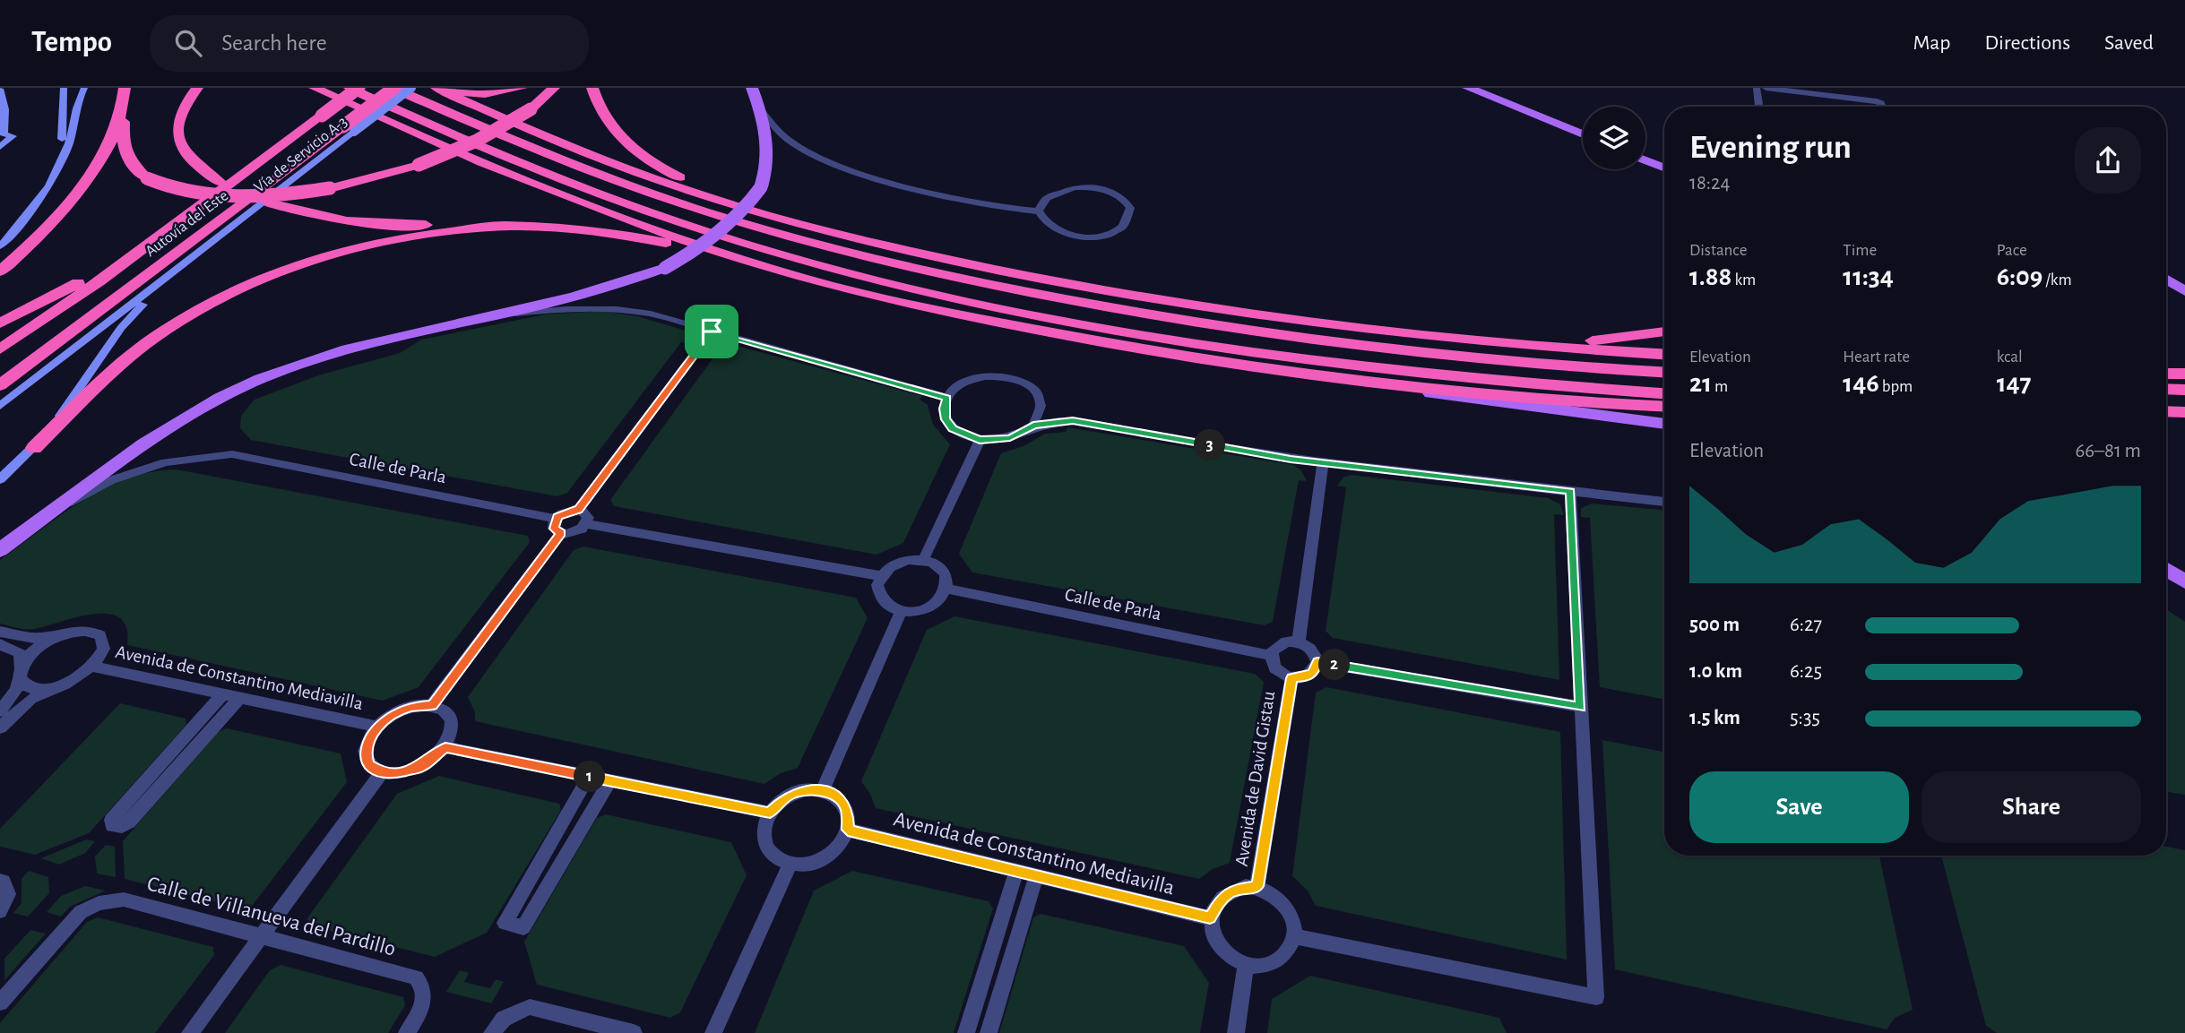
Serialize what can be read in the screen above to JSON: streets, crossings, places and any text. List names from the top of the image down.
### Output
{
  "streets": {
    "highway": ["Autovía del Este"],
    "main road": ["Vía de Servicio A-3"],
    "street": [
      "Calle de Parla",
      "Avenida de Constantino Mediavilla",
      "Avenida de David Gistau",
      "Calle de Villanueva del Pardillo"
    ]
  },
  "crossings": [
    ["Vía de Servicio A-3", "Autovía del Este"],
    ["Calle de Parla", "Avenida de David Gistau"],
    ["Avenida de Constantino Mediavilla", "Avenida de David Gistau"]
  ],
  "page": {
    "header": "Tempo",
    "search": "Search here",
    "nav": ["Map", "Directions", "Saved"],
    "heading": ["Evening run", "18:24"],
    "stats": [
      ["Distance", "1.88 km"],
      ["Time", "11:34"],
      ["Pace", "6:09 /km"],
      ["Elevation", "21 m"],
      ["Heart rate", "146 bpm"],
      ["kcal", "147"]
    ],
    "chart": ["Elevation", "66–81 m"],
    "pins": ["3", "2", "1"],
    "list": [
      {
        "name": "500 m",
        "note": "6:27"
      },
      {
        "name": "1.0 km",
        "note": "6:25"
      },
      {
        "name": "1.5 km",
        "note": "5:35"
      }
    ],
    "buttons": ["Save", "Share"]
  }
}
